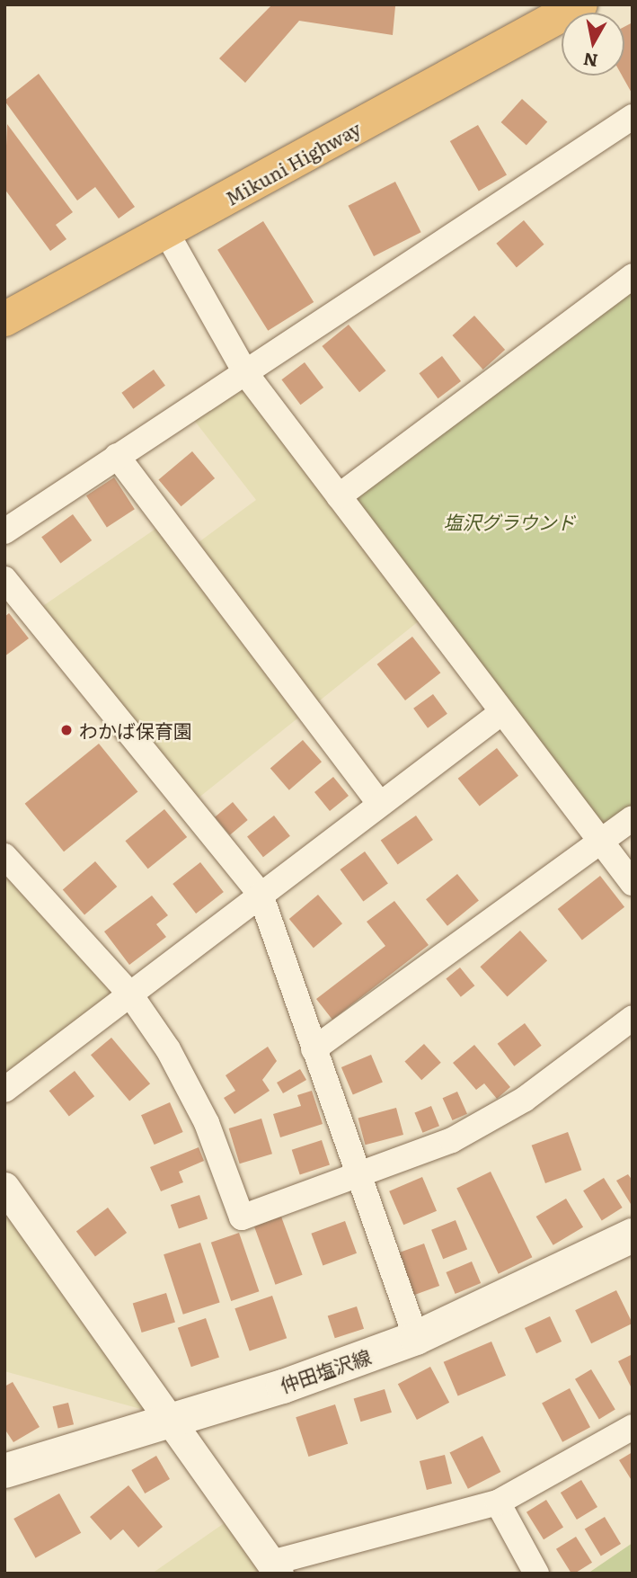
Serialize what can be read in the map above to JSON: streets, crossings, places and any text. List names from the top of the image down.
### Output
{
  "streets": {
    "highway": ["Mikuni Highway"],
    "main road": ["仲田塩沢線"]
  },
  "parks": ["塩沢グラウンド"],
  "places": ["わかば保育園"],
  "north": "bottom"
}
